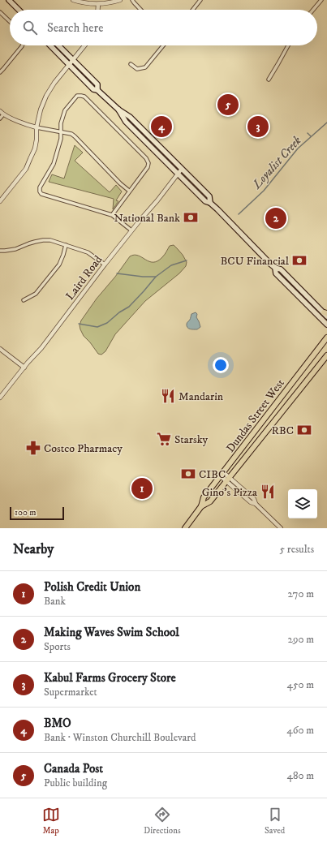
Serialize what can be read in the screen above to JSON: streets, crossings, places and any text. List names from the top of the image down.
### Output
{
  "streets": {
    "main road": ["Dundas Street West"],
    "street": ["Laird Road"]
  },
  "water": ["Loyalist Creek"],
  "places": {
    "bank": [
      "National Bank",
      "BCU Financial",
      "RBC",
      "CIBC"
    ],
    "restaurant": ["Mandarin", "Gino's Pizza"],
    "supermarket": ["Starsky"],
    "pharmacy": ["Costco Pharmacy"]
  },
  "scale_bar": "100 m",
  "page": {
    "search": "Search here",
    "pins": [
      "5",
      "3",
      "4",
      "2",
      "1"
    ],
    "scale": "100 m",
    "heading": ["Nearby", "5 results"],
    "list": [
      {
        "mark": "1",
        "name": "Polish Credit Union",
        "note": "Bank",
        "value": "270 m"
      },
      {
        "mark": "2",
        "name": "Making Waves Swim School",
        "note": "Sports",
        "value": "290 m"
      },
      {
        "mark": "3",
        "name": "Kabul Farms Grocery Store",
        "note": "Supermarket",
        "value": "450 m"
      },
      {
        "mark": "4",
        "name": "BMO",
        "note": "Bank · Winston Churchill Boulevard",
        "value": "460 m"
      },
      {
        "mark": "5",
        "name": "Canada Post",
        "note": "Public building",
        "value": "480 m"
      }
    ],
    "nav": ["Map", "Directions", "Saved"]
  }
}
